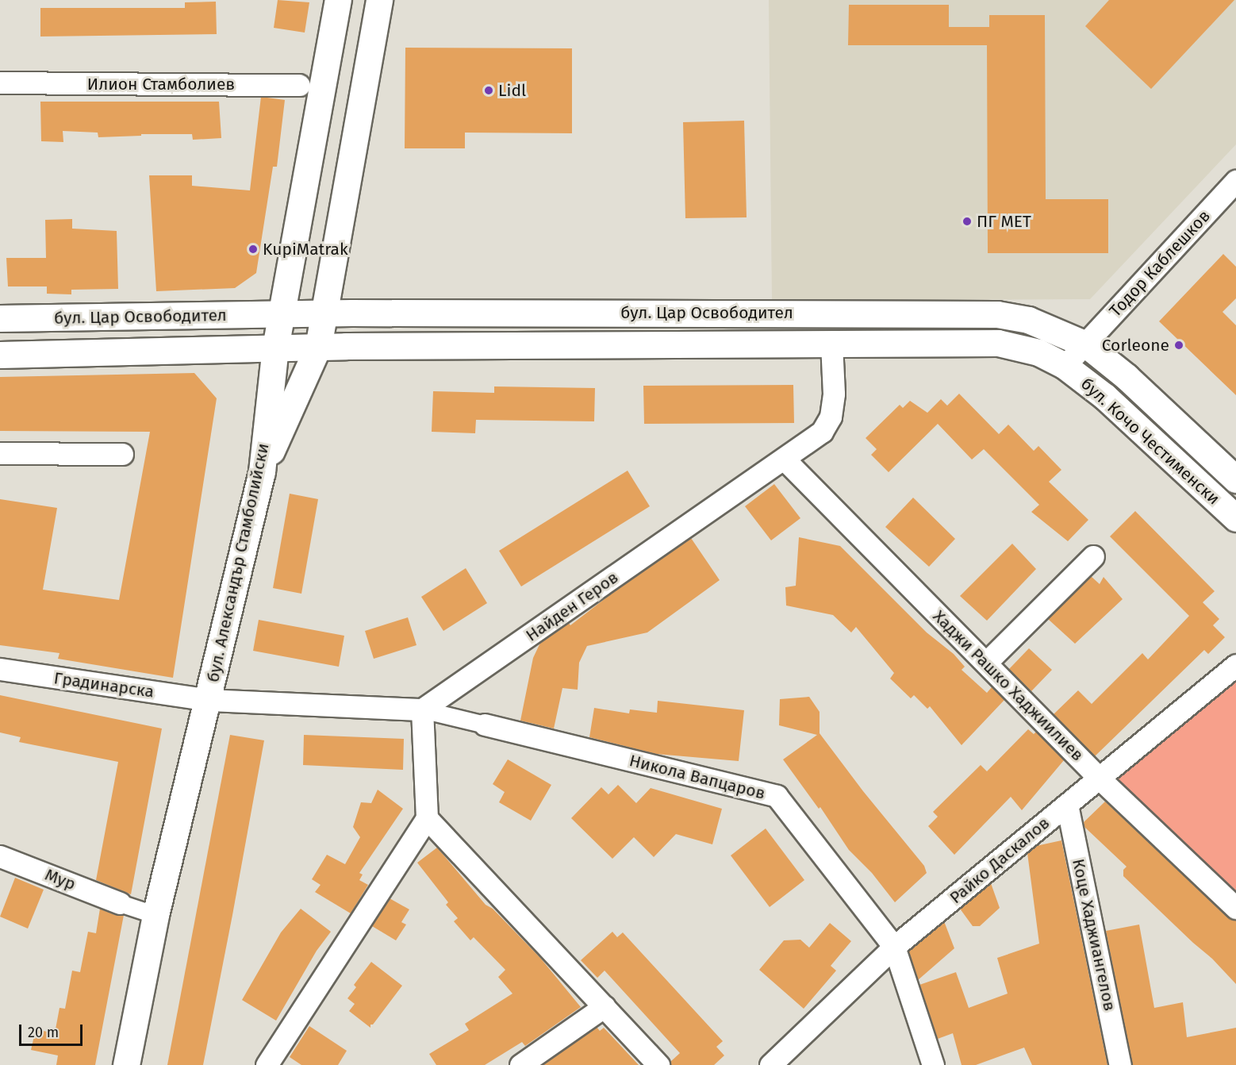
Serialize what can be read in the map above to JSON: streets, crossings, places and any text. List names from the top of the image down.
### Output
{
  "streets": {
    "street": [
      "Илион Стамболиев",
      "Тодор Каблешков",
      "бул. Цар Освободител",
      "бул. Кочо Честименски",
      "бул. Александър Стамболийски",
      "Найден Геров",
      "Градинарска",
      "Хаджи Рашко Хаджиилиев",
      "Никола Вапцаров",
      "Райко Даскалов",
      "Мур",
      "Коце Хаджиангелов"
    ]
  },
  "crossings": [
    ["Илион Стамболиев", "бул. Александър Стамболийски"],
    ["Тодор Каблешков", "бул. Цар Освободител"],
    ["Тодор Каблешков", "бул. Кочо Честименски"],
    ["бул. Цар Освободител", "бул. Кочо Честименски"],
    ["бул. Цар Освободител", "бул. Александър Стамболийски"],
    ["бул. Цар Освободител", "Найден Геров"],
    ["бул. Александър Стамболийски", "Градинарска"],
    ["Найден Геров", "Хаджи Рашко Хаджиилиев"],
    ["Найден Геров", "Никола Вапцаров"],
    ["Хаджи Рашко Хаджиилиев", "Райко Даскалов"],
    ["Никола Вапцаров", "Райко Даскалов"],
    ["Райко Даскалов", "Коце Хаджиангелов"]
  ],
  "places": [
    "Lidl",
    "ПГ МЕТ",
    "KupiMatrak",
    "Corleone"
  ],
  "scale_bar": "20 m"
}
